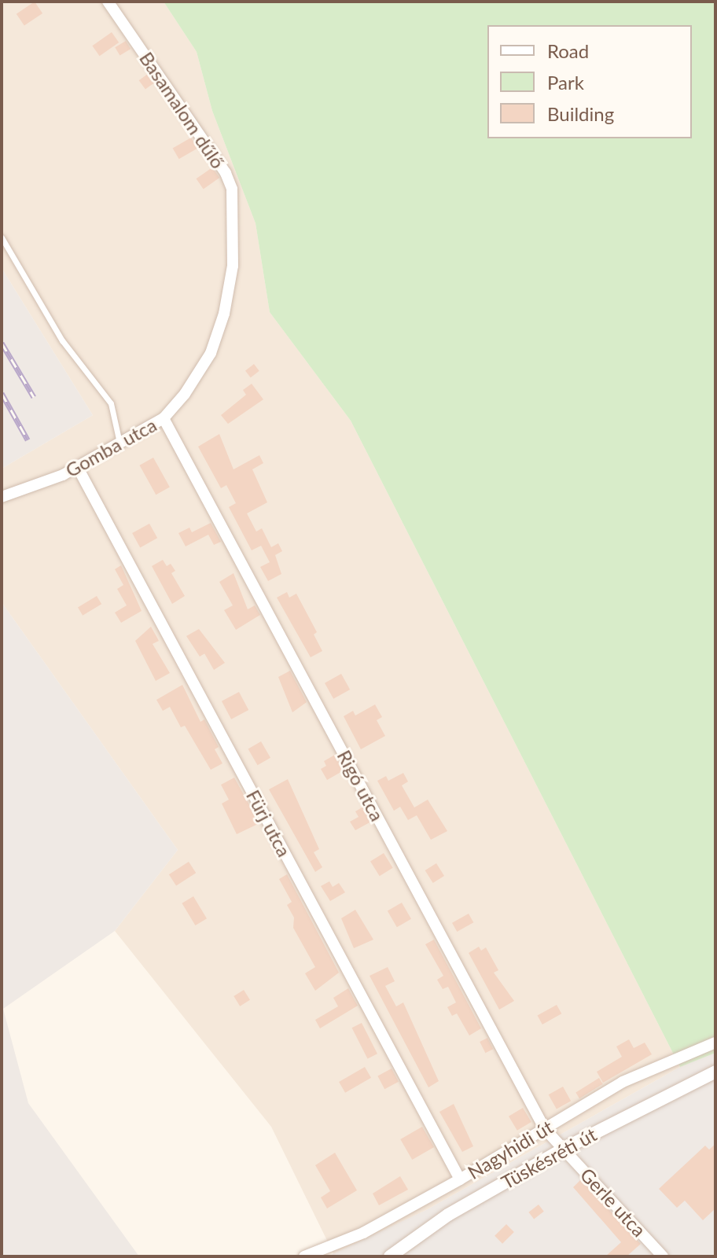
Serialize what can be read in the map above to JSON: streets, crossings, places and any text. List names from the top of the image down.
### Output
{
  "streets": {
    "street": [
      "Basamalom dűlő",
      "Gomba utca",
      "Rigó utca",
      "Fürj utca",
      "Nagyhidi út",
      "Tüskésréti út",
      "Gerle utca"
    ]
  },
  "crossings": [
    ["Basamalom dűlő", "Gomba utca"],
    ["Gomba utca", "Rigó utca"],
    ["Gomba utca", "Fürj utca"],
    ["Rigó utca", "Nagyhidi út"],
    ["Rigó utca", "Tüskésréti út"],
    ["Rigó utca", "Gerle utca"],
    ["Fürj utca", "Nagyhidi út"],
    ["Tüskésréti út", "Gerle utca"]
  ],
  "legend": ["Road", "Park", "Building"]
}
